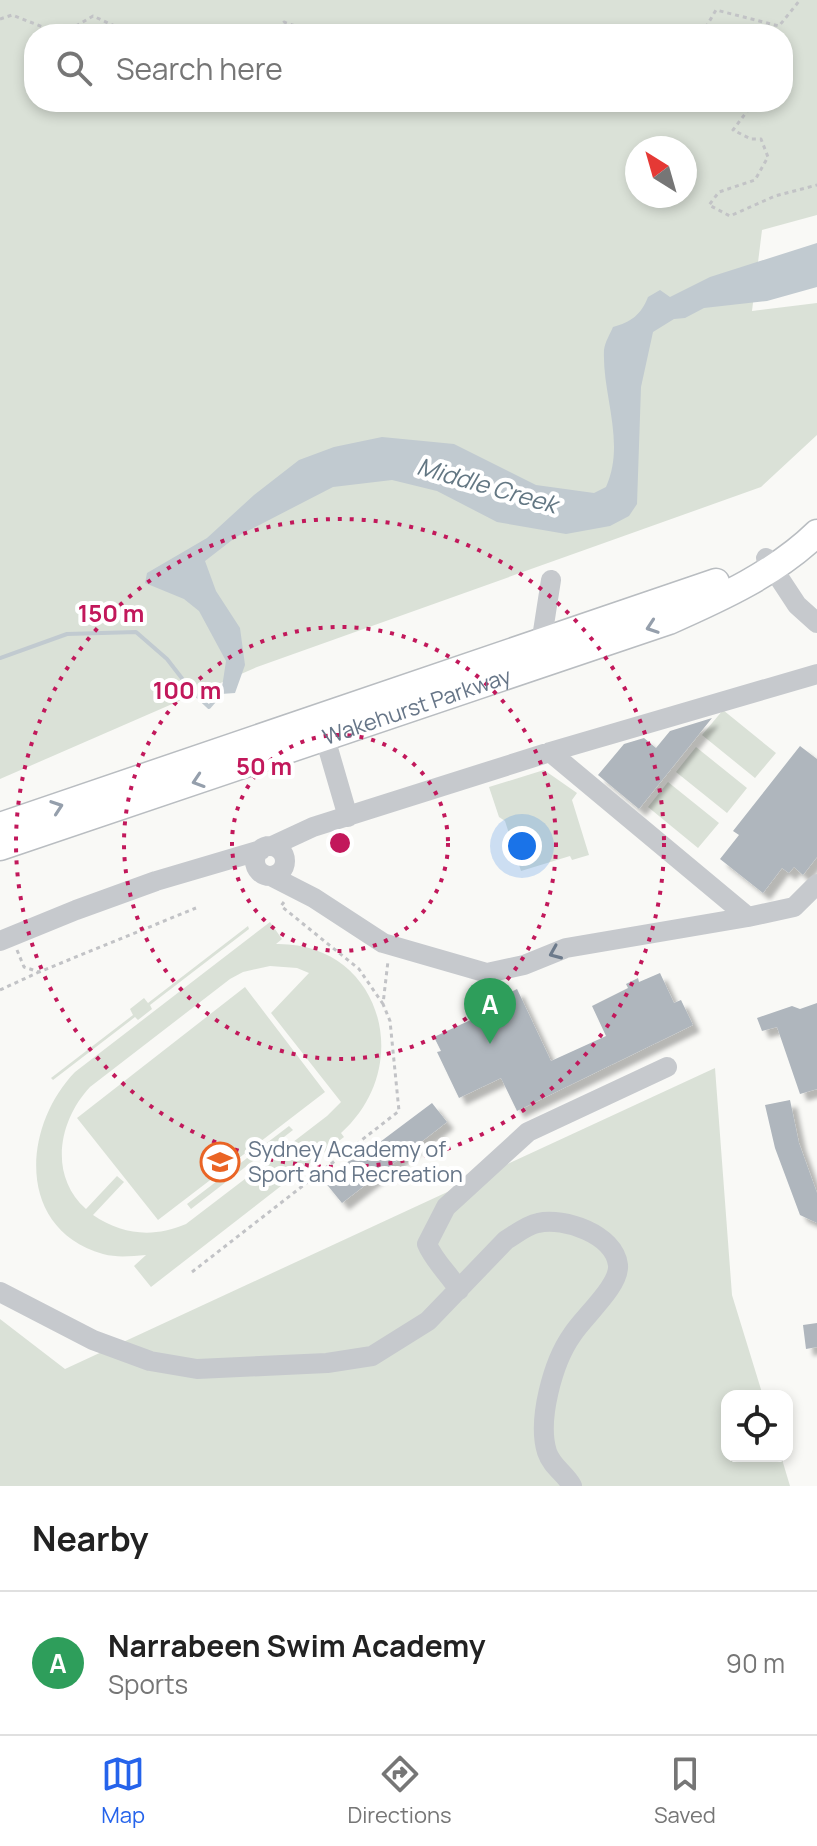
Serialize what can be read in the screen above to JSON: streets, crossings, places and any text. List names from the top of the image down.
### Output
{
  "streets": {
    "main road": ["Wakehurst Parkway"]
  },
  "water": ["Middle Creek"],
  "places": {
    "school or university": ["Sydney Academy of Sport and Recreation"]
  },
  "north": "top left",
  "page": {
    "search": "Search here",
    "pins": "A",
    "heading": "Nearby",
    "list": [
      {
        "mark": "A",
        "name": "Narrabeen Swim Academy",
        "note": "Sports",
        "value": "90 m"
      }
    ],
    "nav": ["Map", "Directions", "Saved"]
  },
  "rings": ["150 m", "100 m", "50 m"]
}
